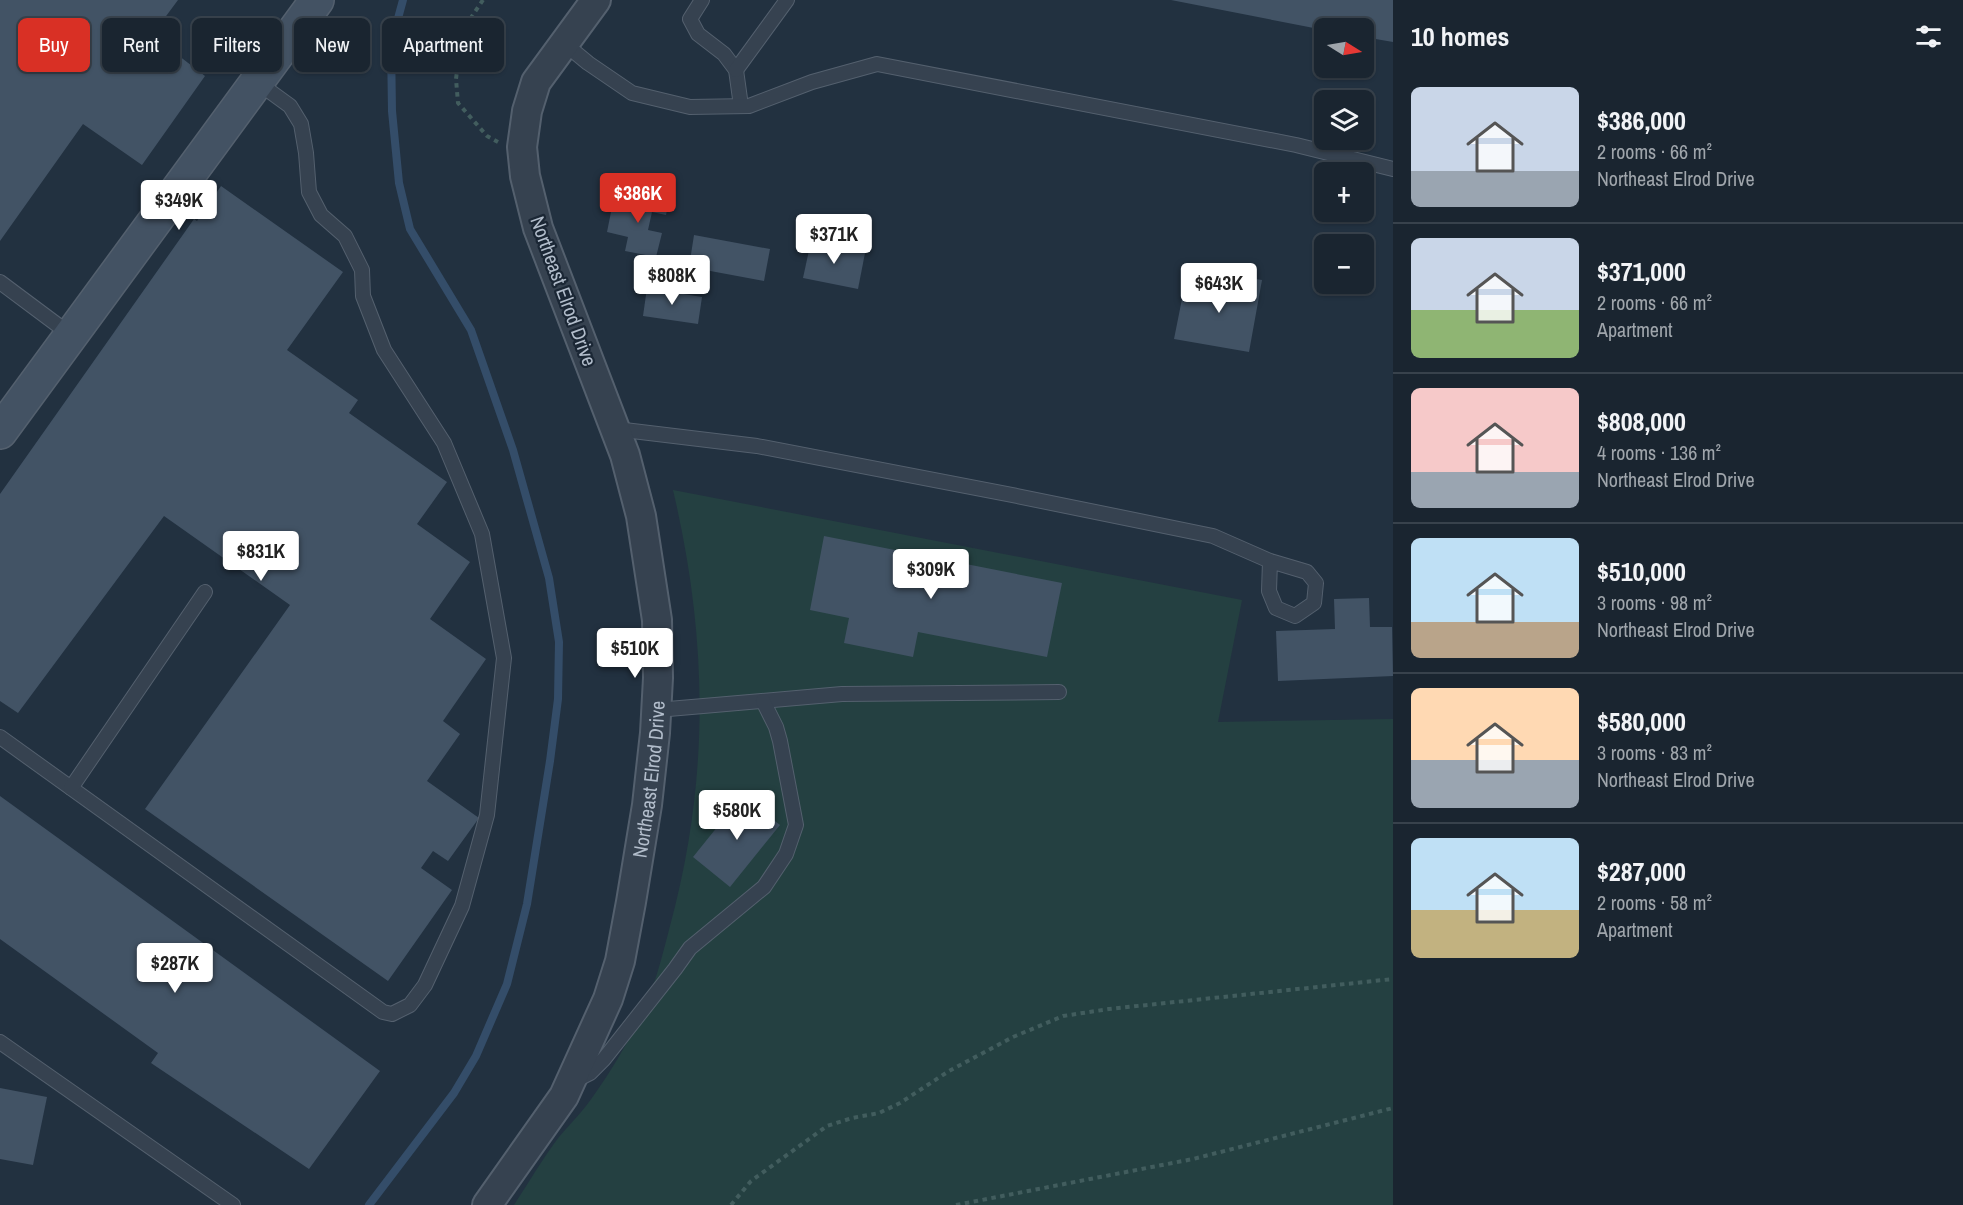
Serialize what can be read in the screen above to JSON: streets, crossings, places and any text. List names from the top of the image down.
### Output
{
  "streets": {
    "street": ["Northeast Elrod Drive"]
  },
  "north": "right",
  "page": {
    "heading": "10 homes",
    "map_buttons": ["+", "−"],
    "chip": [
      "Buy",
      "Rent",
      "Filters",
      "New",
      "Apartment"
    ],
    "list": [
      {
        "name": "$386,000",
        "note": "2 rooms · 66 m² · Northeast Elrod Drive"
      },
      {
        "name": "$371,000",
        "note": "2 rooms · 66 m² · Apartment"
      },
      {
        "name": "$808,000",
        "note": "4 rooms · 136 m² · Northeast Elrod Drive"
      },
      {
        "name": "$510,000",
        "note": "3 rooms · 98 m² · Northeast Elrod Drive"
      },
      {
        "name": "$580,000",
        "note": "3 rooms · 83 m² · Northeast Elrod Drive"
      },
      {
        "name": "$287,000",
        "note": "2 rooms · 58 m² · Apartment"
      }
    ],
    "price": [
      "$386K",
      "$349K",
      "$371K",
      "$808K",
      "$643K",
      "$831K",
      "$309K",
      "$510K",
      "$580K",
      "$287K"
    ]
  }
}
